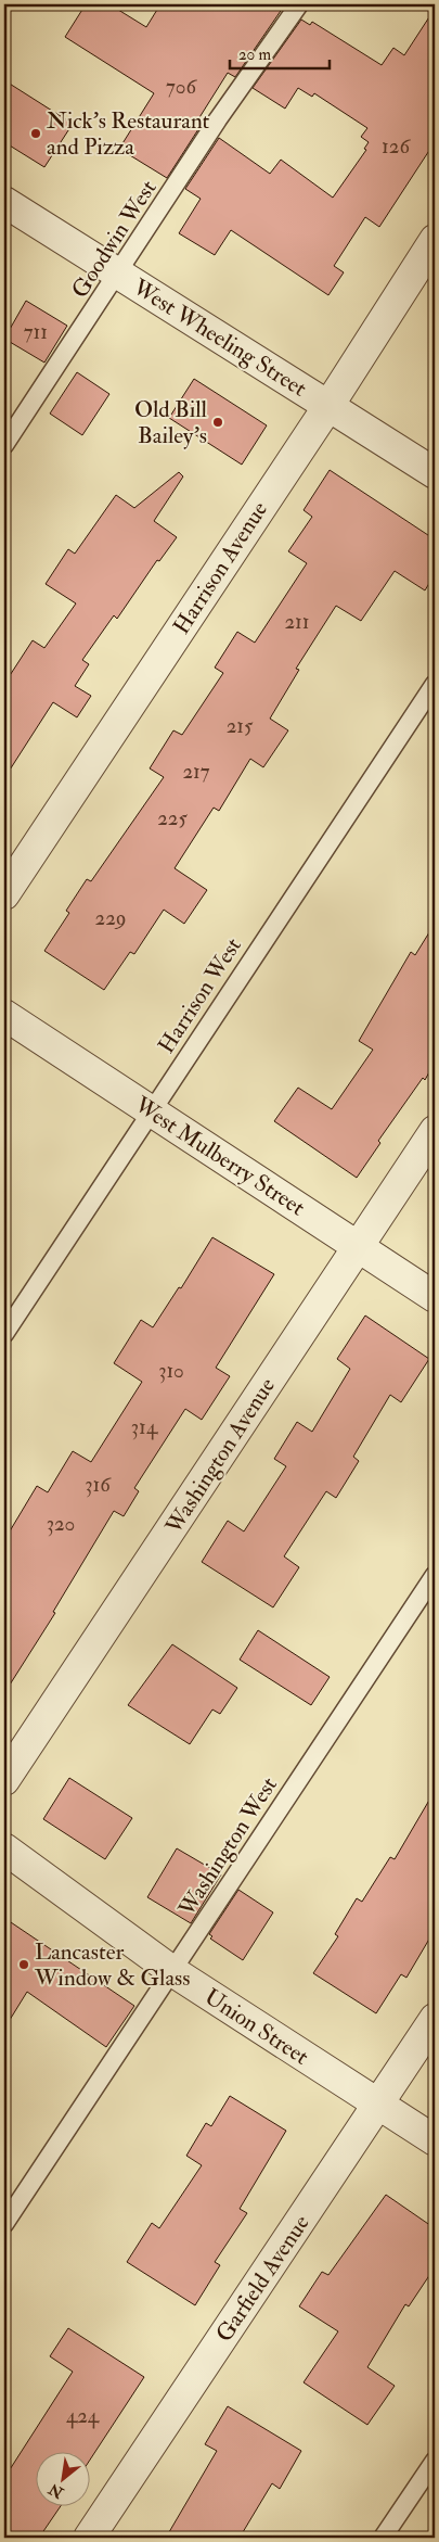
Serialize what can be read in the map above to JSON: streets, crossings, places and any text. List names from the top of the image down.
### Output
{
  "streets": {
    "street": [
      "West Wheeling Street",
      "Harrison Avenue",
      "West Mulberry Street",
      "Washington Avenue",
      "Union Street",
      "Garfield Avenue"
    ],
    "lane": ["Goodwin West", "Harrison West", "Washington West"]
  },
  "crossings": [
    ["Goodwin West", "West Wheeling Street"],
    ["West Wheeling Street", "Harrison Avenue"],
    ["Harrison West", "West Mulberry Street"],
    ["West Mulberry Street", "Washington Avenue"],
    ["Washington West", "Union Street"],
    ["Union Street", "Garfield Avenue"]
  ],
  "places": ["Nick's Restaurant and Pizza", "Old Bill Bailey's", "Lancaster Window & Glass"],
  "house_numbers": [
    "706",
    "126",
    "711",
    "211",
    "215",
    "217",
    "225",
    "229",
    "310",
    "314",
    "316",
    "320",
    "424"
  ],
  "scale_bar": "20 m",
  "north": "bottom left"
}
